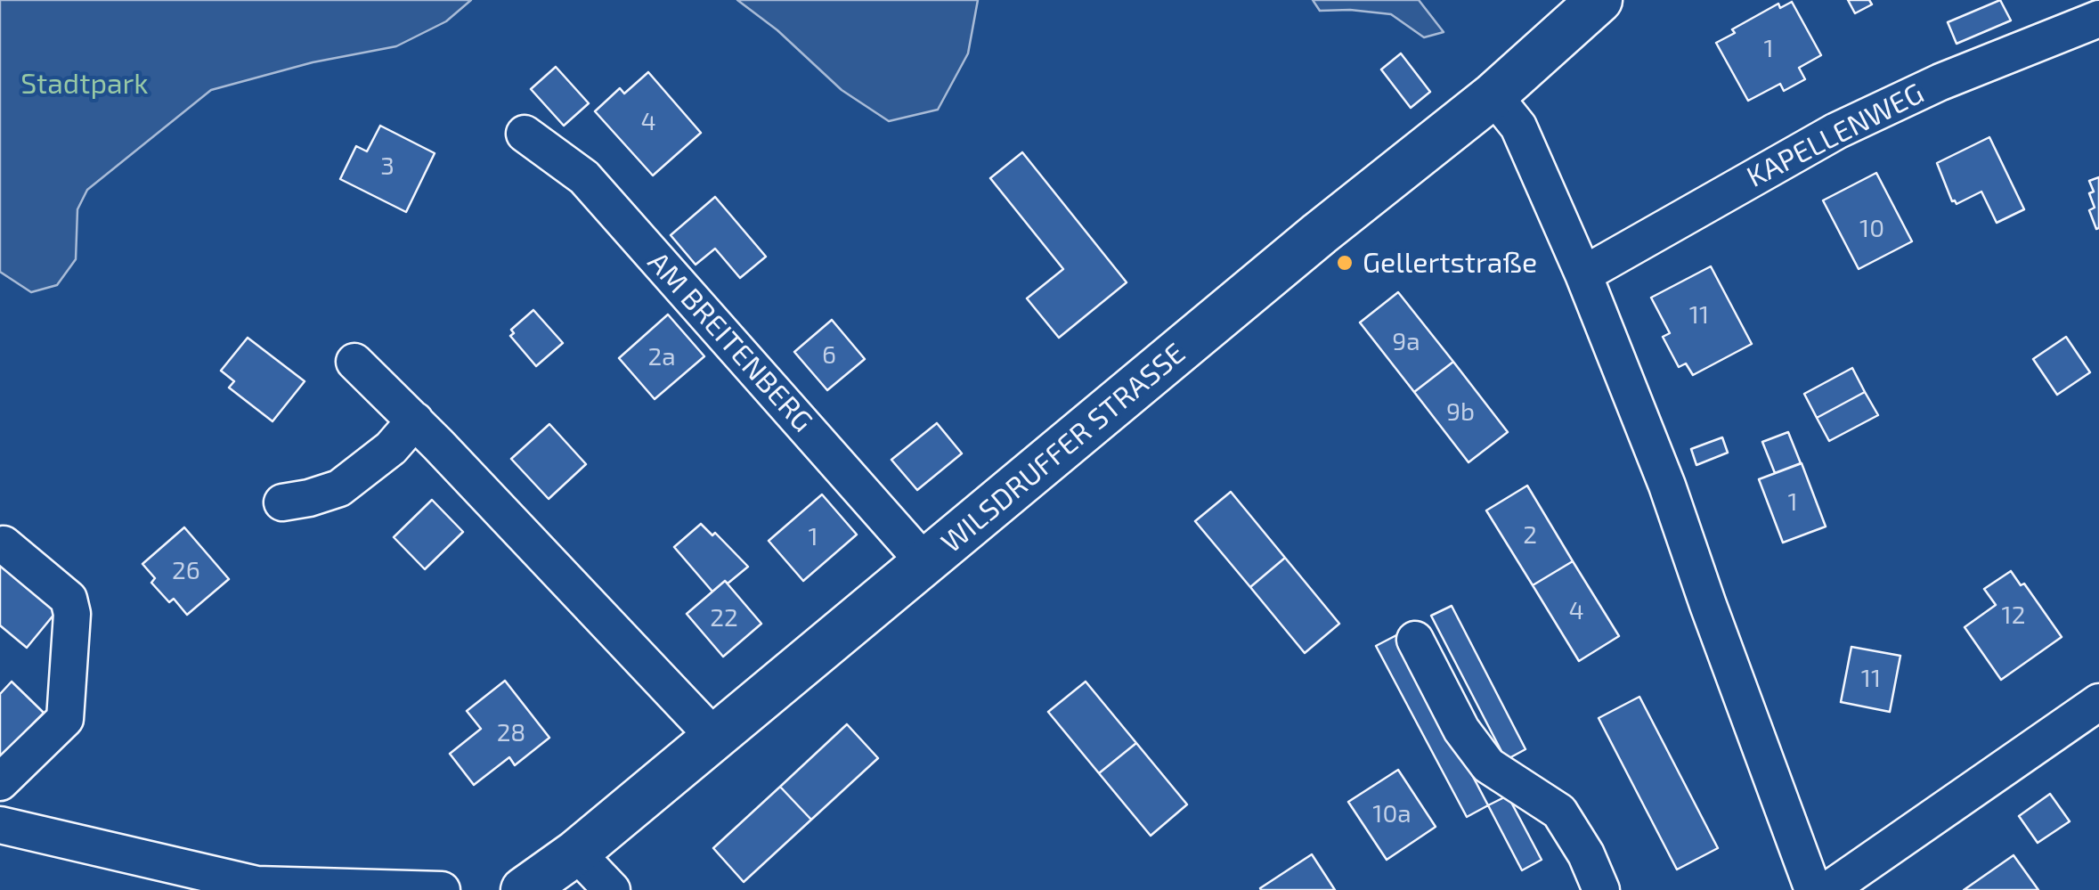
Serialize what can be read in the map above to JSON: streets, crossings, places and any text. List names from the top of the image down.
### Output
{
  "streets": {
    "main road": ["WILSDRUFFER STRASSE"],
    "street": ["KAPELLENWEG", "AM BREITENBERG"]
  },
  "crossings": [
    ["AM BREITENBERG", "WILSDRUFFER STRASSE"]
  ],
  "parks": ["Stadtpark"],
  "places": ["Gellertstraße"],
  "house_numbers": [
    "1",
    "4",
    "3",
    "10",
    "11",
    "9a",
    "6",
    "2a",
    "9b",
    "1",
    "2",
    "1",
    "26",
    "4",
    "12",
    "22",
    "11",
    "28",
    "10a"
  ]
}
